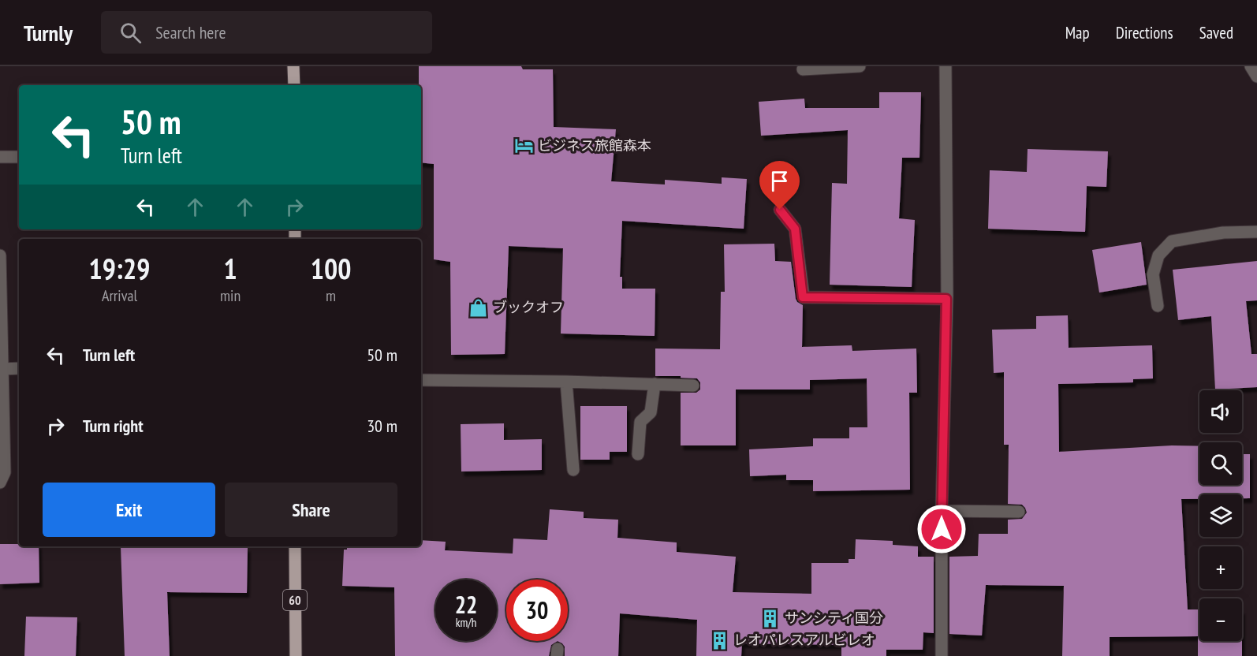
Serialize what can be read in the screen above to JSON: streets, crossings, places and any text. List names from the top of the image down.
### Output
{
  "streets": {
    "main road": ["60"]
  },
  "places": {
    "hotel": ["ビジネス旅館森本"],
    "shop": ["ブックオフ"],
    "building": ["サンシティ国分", "レオパレスアルビレオ"]
  },
  "page": {
    "header": "Turnly",
    "search": "Search here",
    "nav": ["Map", "Directions", "Saved"],
    "turn": ["50 m", "Turn left"],
    "eta": [
      "19:29",
      "Arrival",
      "1",
      "min",
      "100",
      "m"
    ],
    "list": [
      {
        "name": "Turn left",
        "value": "50 m"
      },
      {
        "name": "Turn right",
        "value": "30 m"
      }
    ],
    "map_buttons": ["+", "−"],
    "buttons": ["Exit", "Share"],
    "speed": "22 km/h",
    "limit": "30"
  }
}
